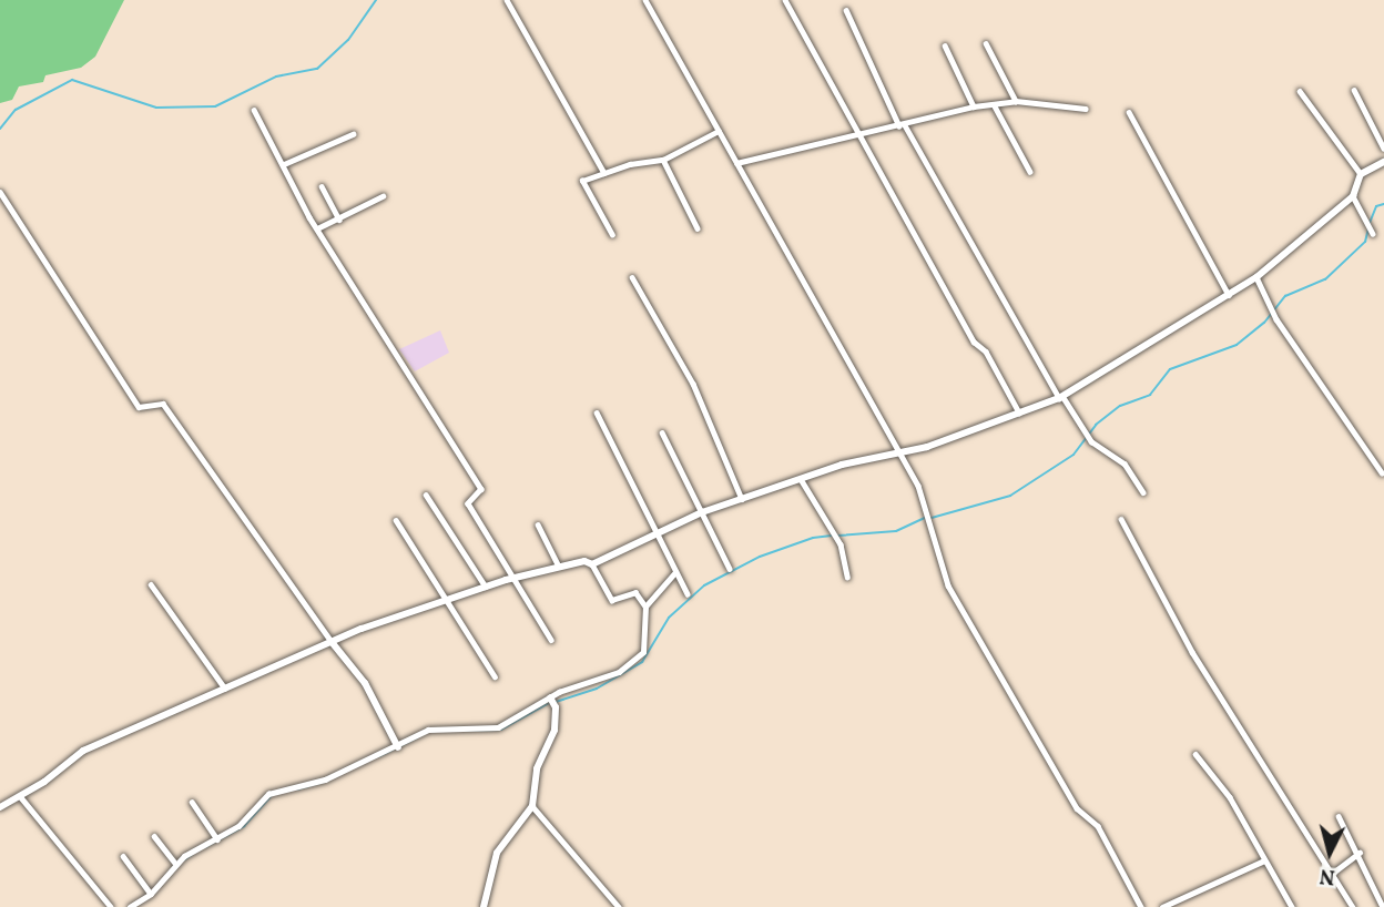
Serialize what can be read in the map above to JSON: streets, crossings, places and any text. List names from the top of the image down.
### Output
{
  "north": "bottom"
}
